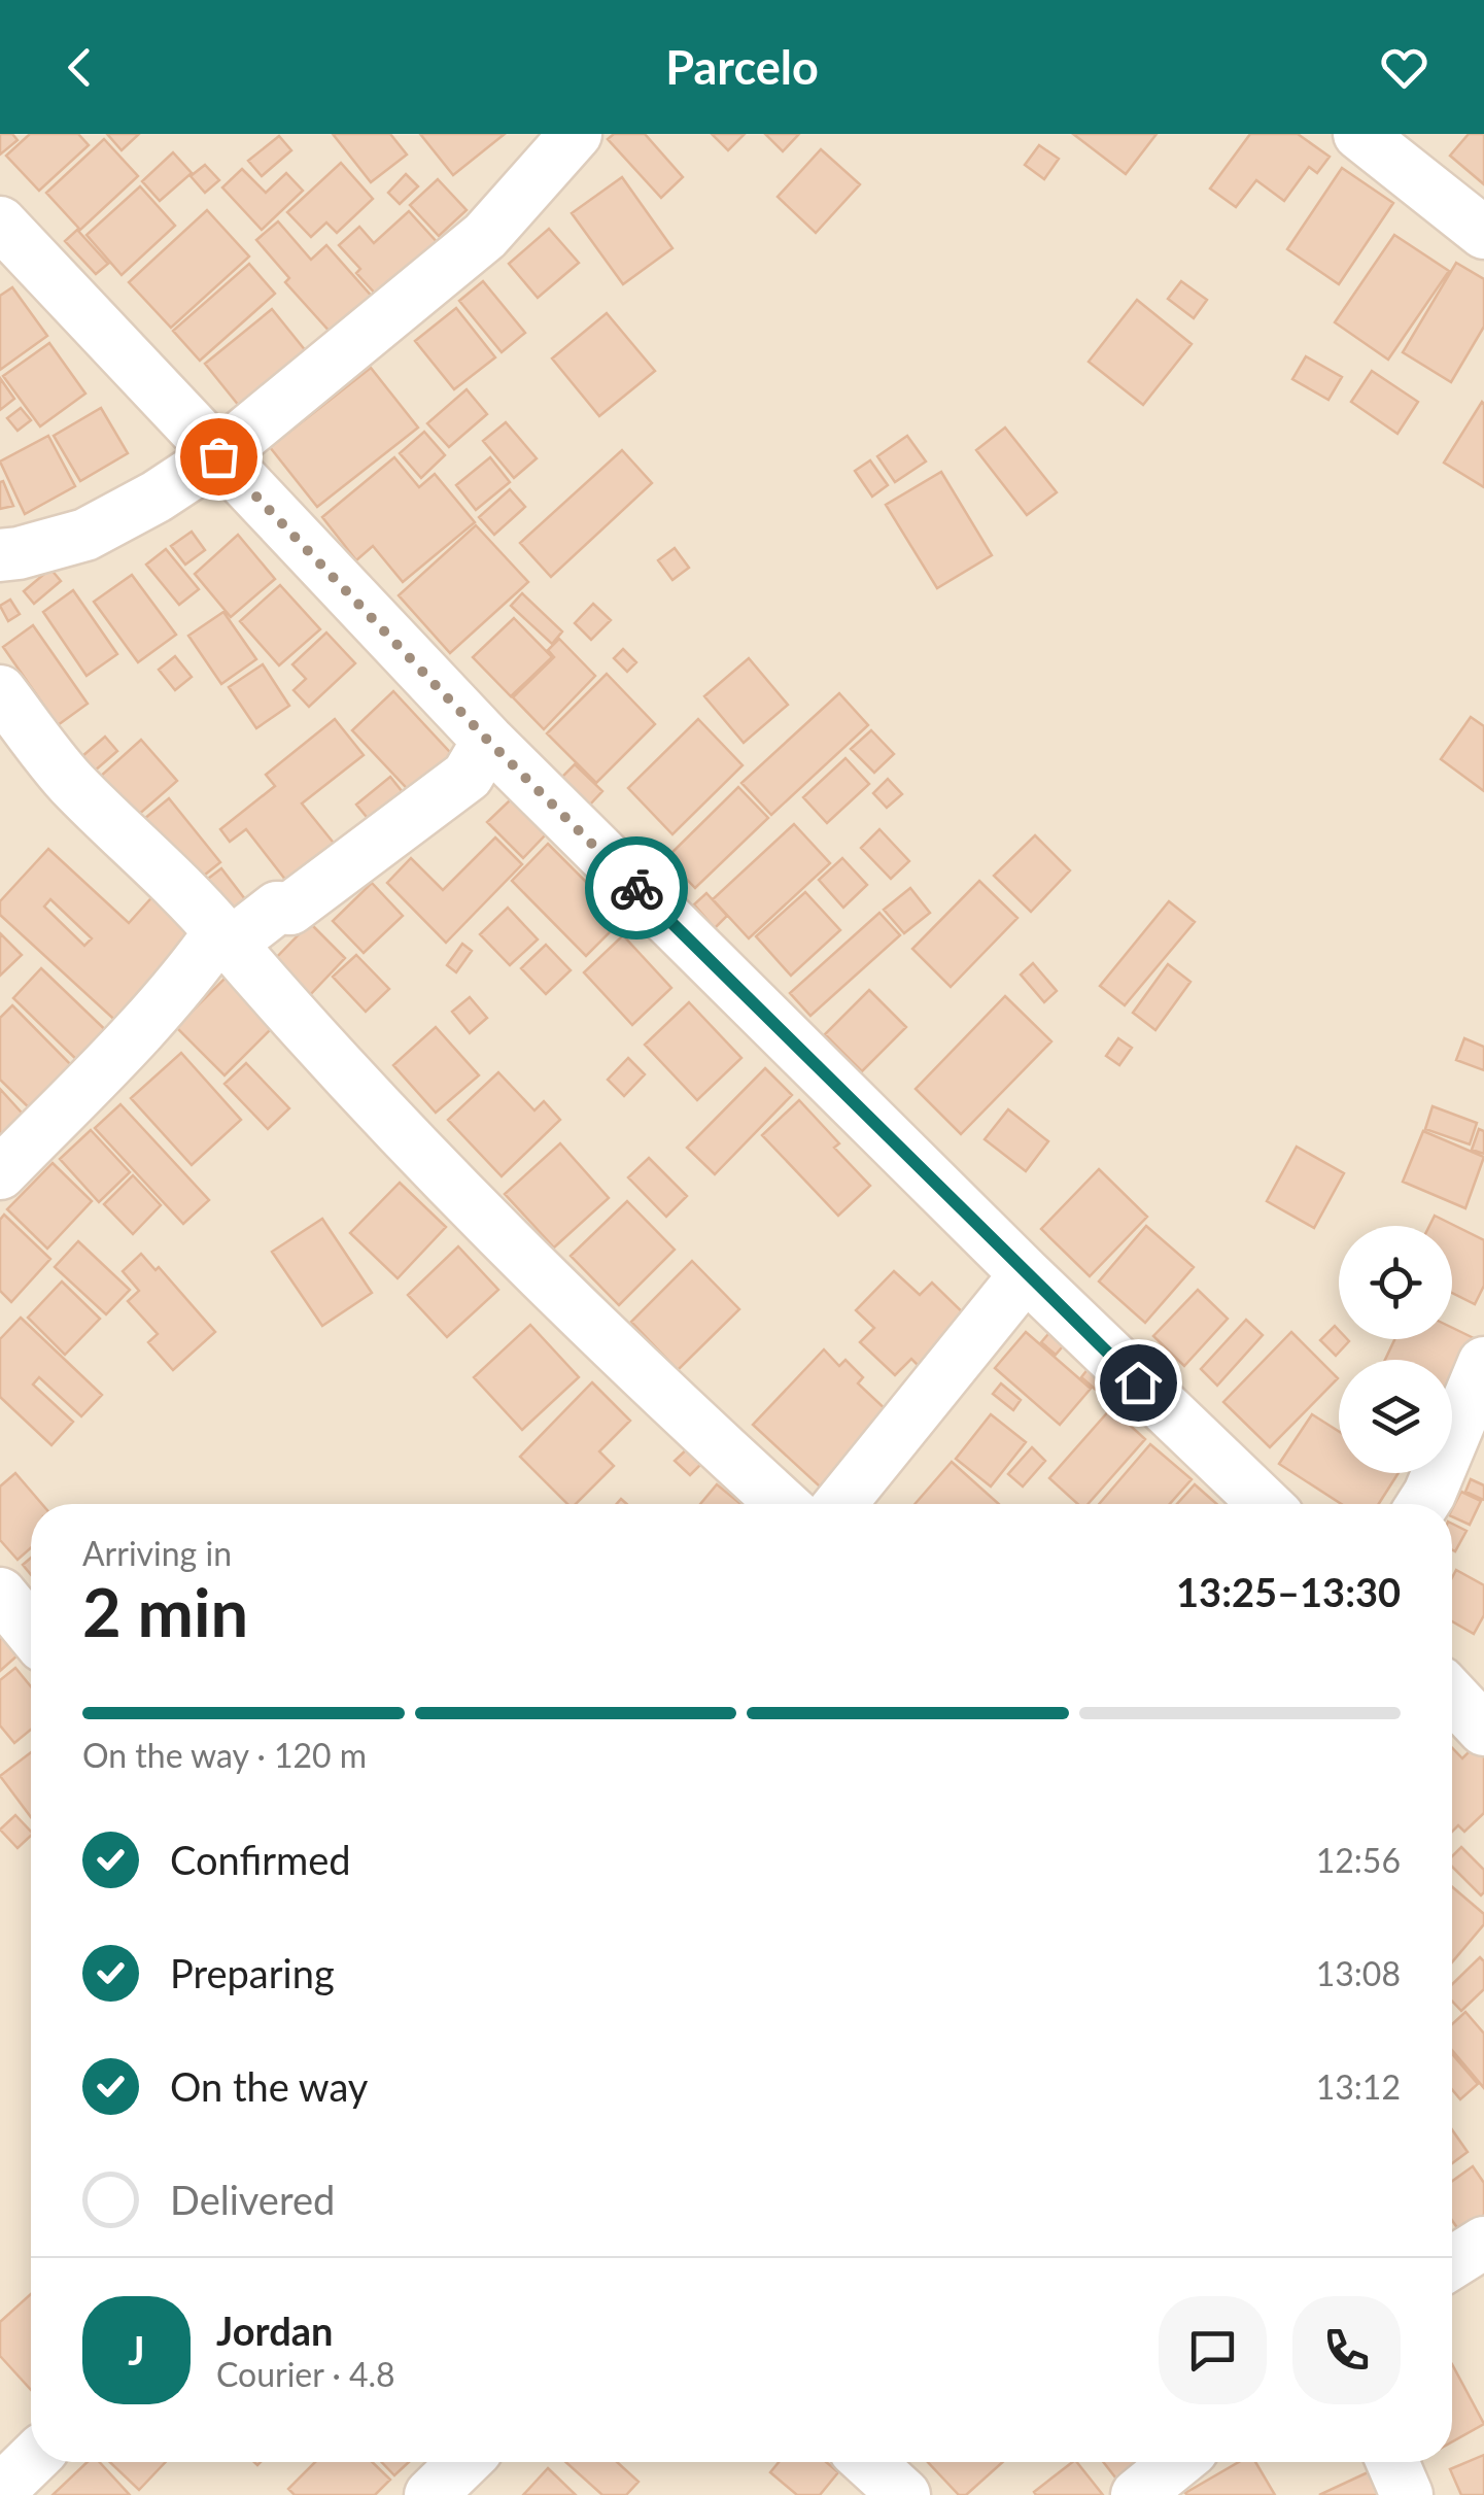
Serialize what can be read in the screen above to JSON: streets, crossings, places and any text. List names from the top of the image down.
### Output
{
  "page": {
    "header": "Parcelo",
    "heading": ["2 min", "Arriving in", "13:25–13:30"],
    "panel": ["Jordan", "Courier · 4.8"],
    "bar": "On the way · 120 m",
    "list": [
      ["Confirmed", "12:56"],
      ["Preparing", "13:08"],
      ["On the way", "13:12"],
      "Delivered"
    ],
    "round": "J"
  }
}
